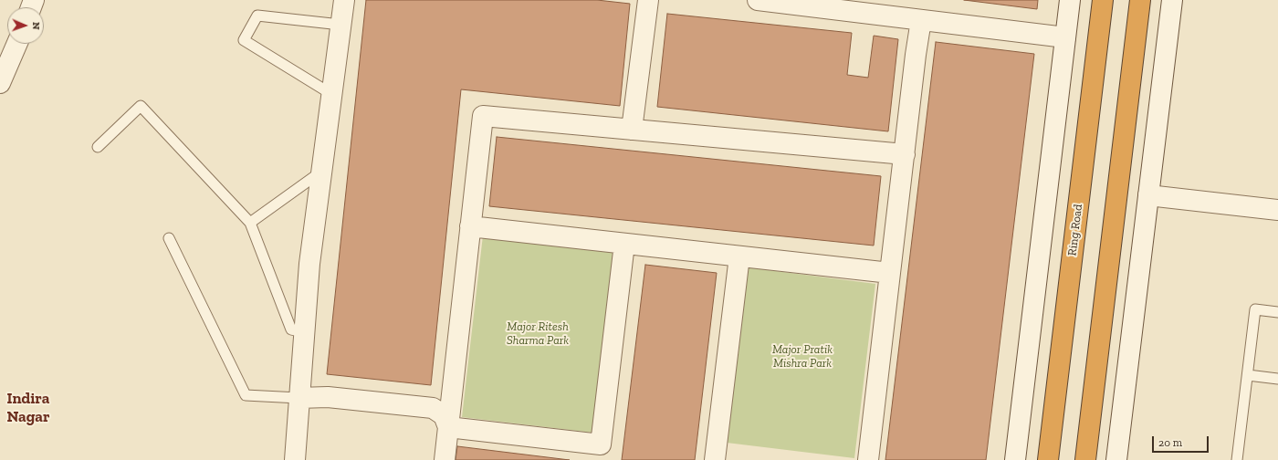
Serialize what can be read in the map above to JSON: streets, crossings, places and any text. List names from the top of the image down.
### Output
{
  "streets": {
    "highway": ["Ring Road"]
  },
  "districts": ["Indira Nagar"],
  "parks": ["Major Ritesh Sharma Park", "Major Pratik Mishra Park"],
  "scale_bar": "20 m",
  "north": "right"
}
